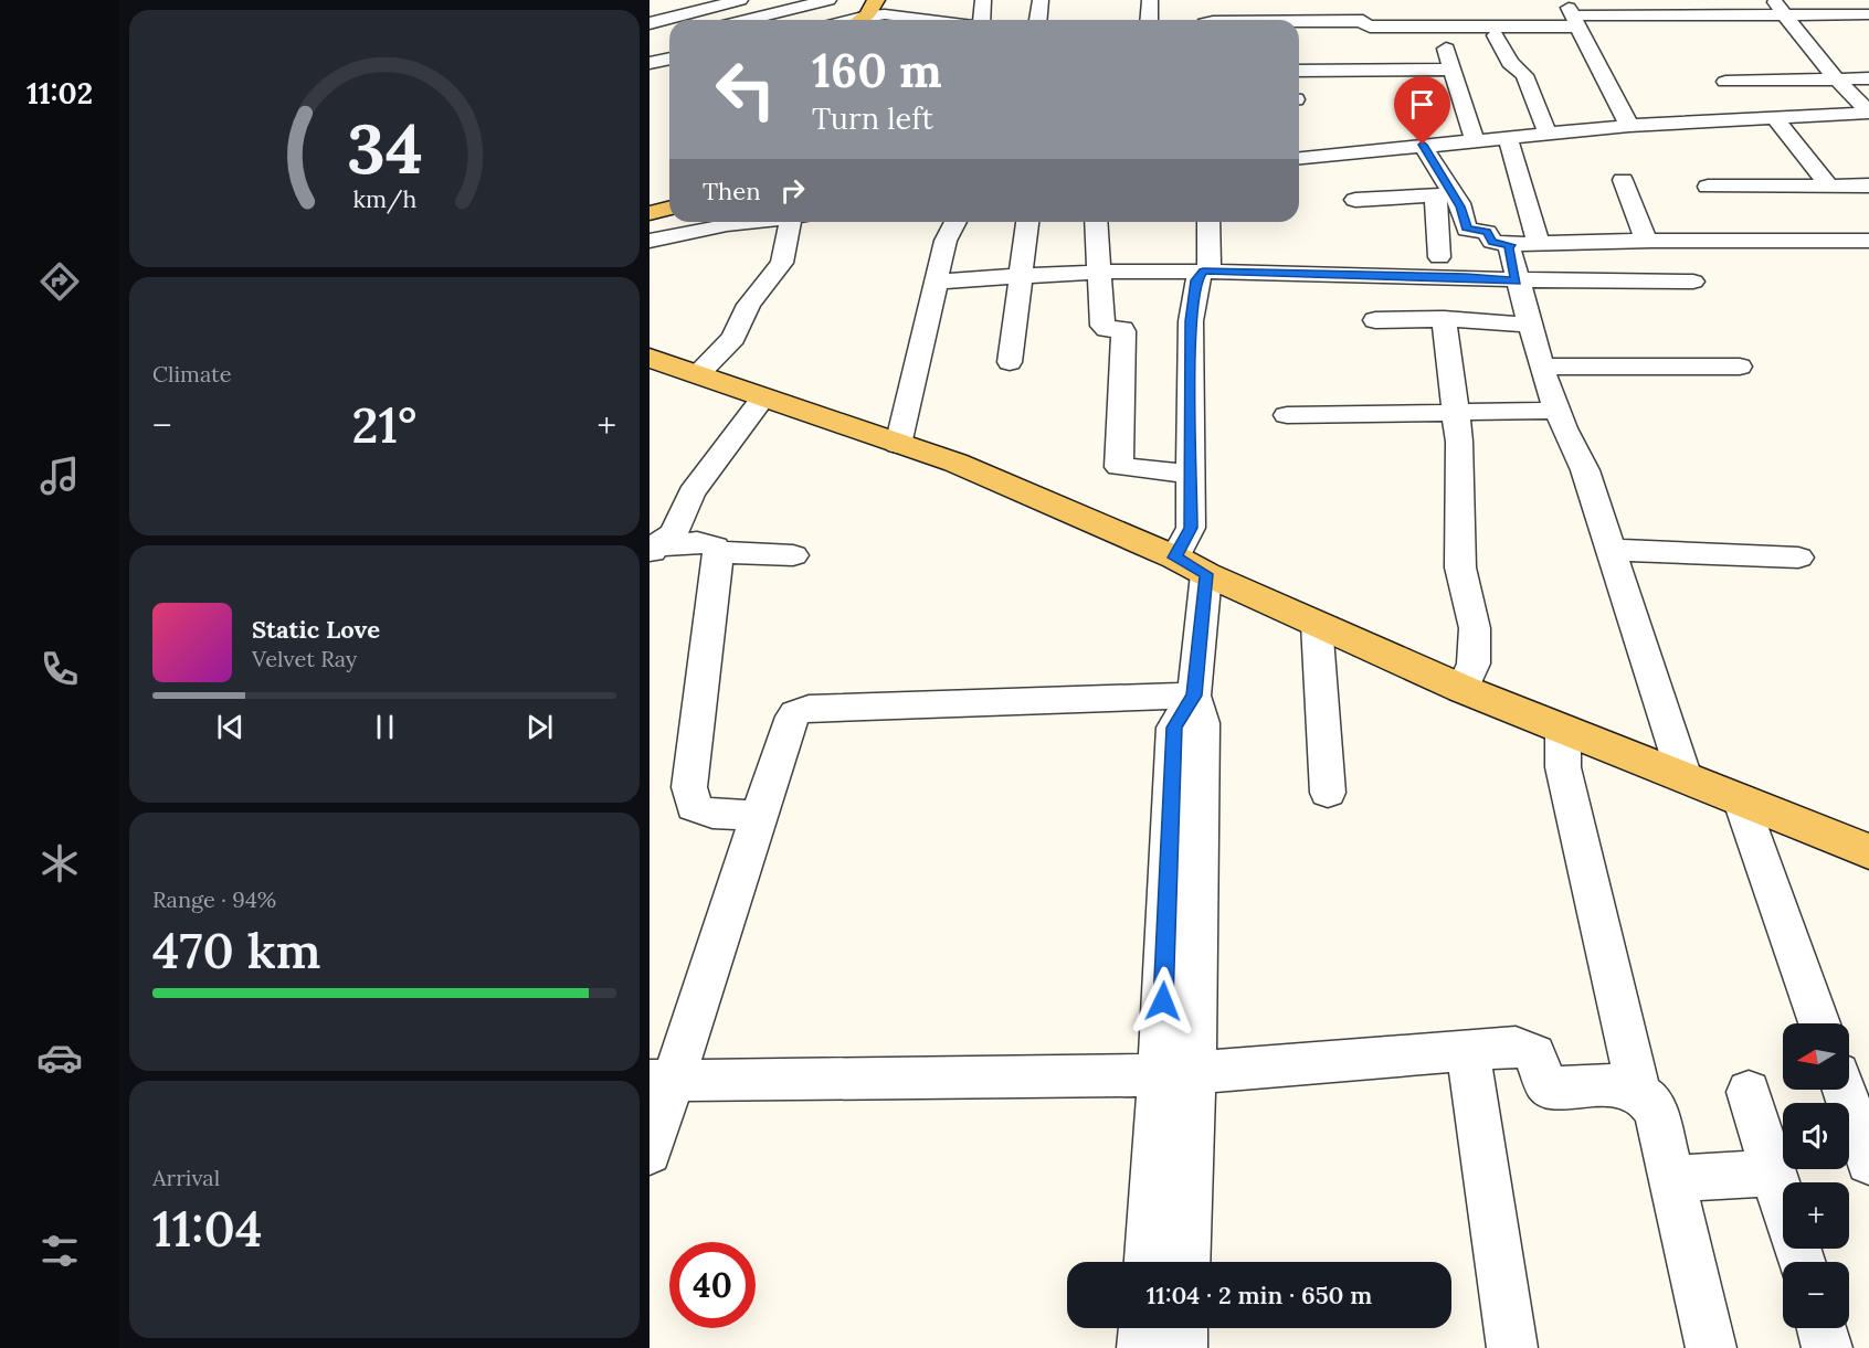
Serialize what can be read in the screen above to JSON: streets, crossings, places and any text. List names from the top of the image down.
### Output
{
  "north": "left",
  "page": {
    "tabs": "11:02",
    "turn": ["160 m", "Turn left"],
    "then": "Then",
    "tile": [
      "Climate",
      ["Range · 94%", "470 km"],
      ["Arrival", "11:04"]
    ],
    "heat": ["−", "21°", "+"],
    "song": ["Static Love", "Velvet Ray"],
    "map_buttons": ["+", "−"],
    "limit": "40",
    "trip": "11:04 · 2 min · 650 m",
    "gauge": ["34", "km/h"]
  }
}
